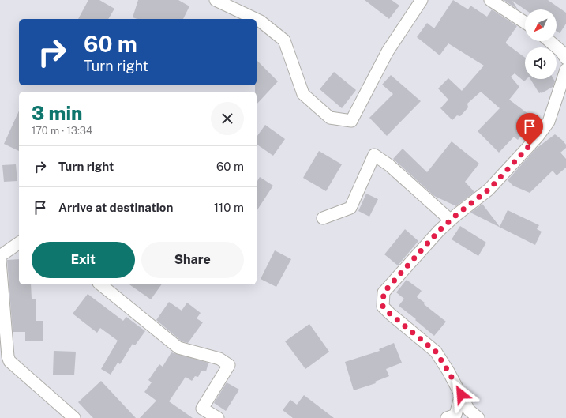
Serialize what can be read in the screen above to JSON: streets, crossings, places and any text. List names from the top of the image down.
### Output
{
  "north": "bottom left",
  "page": {
    "turn": ["60 m", "Turn right"],
    "heading": ["3 min", "170 m · 13:34"],
    "list": [
      {
        "name": "Turn right",
        "value": "60 m"
      },
      {
        "name": "Arrive at destination",
        "value": "110 m"
      }
    ],
    "buttons": ["Exit", "Share"]
  }
}
